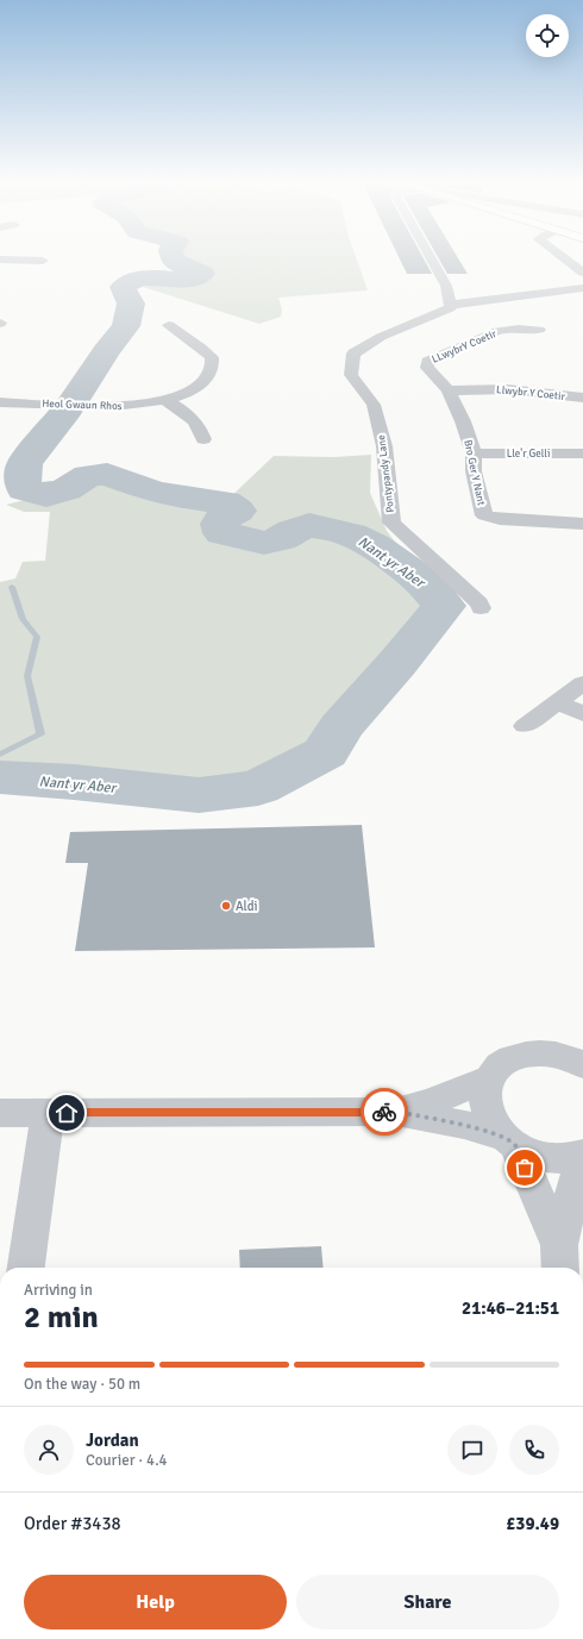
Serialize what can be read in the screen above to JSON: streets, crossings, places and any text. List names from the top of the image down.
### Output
{
  "streets": {
    "street": [
      "LLwybrY Coetir",
      "Llwybr Y Coetir",
      "Heol Gwaun Rhos",
      "Lle'r Gelli",
      "Bro Ger Y Nant",
      "Pontypandy Lane"
    ]
  },
  "crossings": [
    ["LLwybrY Coetir", "Llwybr Y Coetir"],
    ["LLwybrY Coetir", "Bro Ger Y Nant"],
    ["Llwybr Y Coetir", "Bro Ger Y Nant"],
    ["Lle'r Gelli", "Bro Ger Y Nant"]
  ],
  "water": ["Nant yr Aber"],
  "places": ["Aldi"],
  "page": {
    "heading": ["2 min", "Arriving in", "21:46–21:51"],
    "panel": [
      "Jordan",
      "Courier · 4.4",
      "Order #3438",
      "£39.49"
    ],
    "bar": "On the way · 50 m",
    "buttons": ["Help", "Share"]
  }
}
